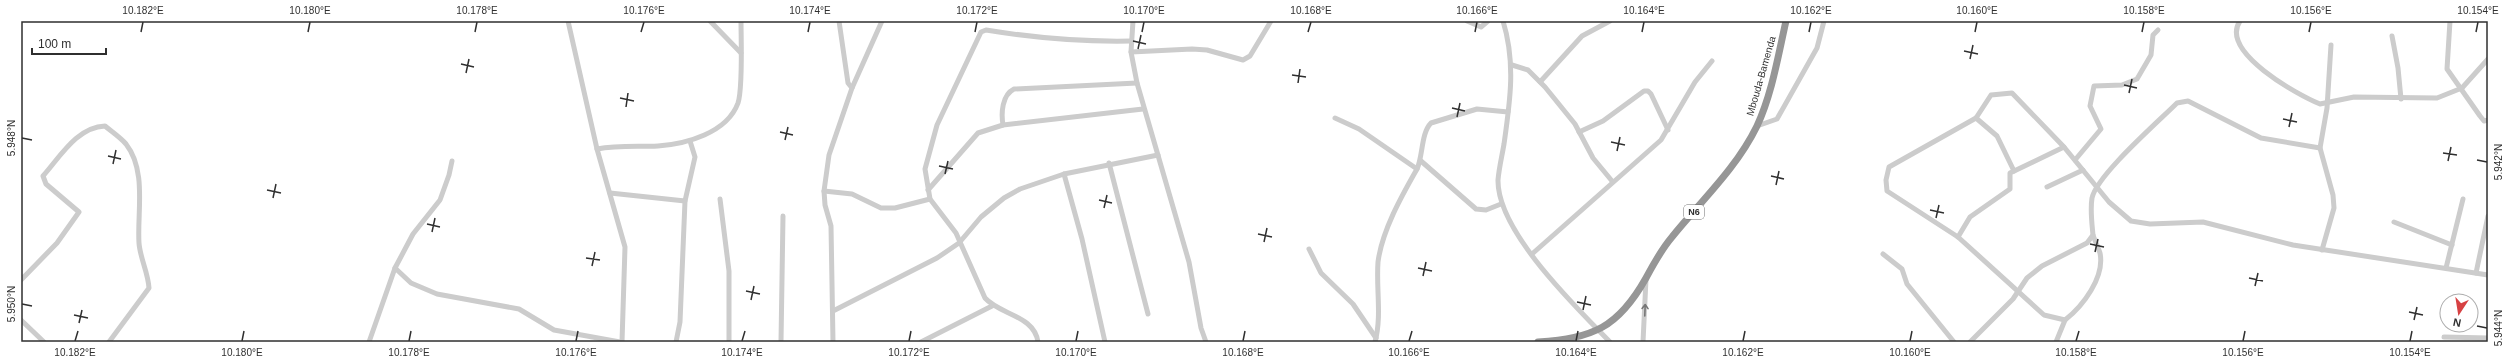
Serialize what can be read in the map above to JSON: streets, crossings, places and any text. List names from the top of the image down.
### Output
{
  "streets": {
    "highway": ["Mbouda-Bamenda", "N6"]
  },
  "scale_bar": "100 m",
  "north": "bottom",
  "coordinates": [
    "10.182°E",
    "10.180°E",
    "10.178°E",
    "10.176°E",
    "10.174°E",
    "10.172°E",
    "10.170°E",
    "10.168°E",
    "10.166°E",
    "10.164°E",
    "10.162°E",
    "10.160°E",
    "10.158°E",
    "10.156°E",
    "10.154°E",
    "5.948°N",
    "5.942°N",
    "5.950°N",
    "5.944°N"
  ]
}
